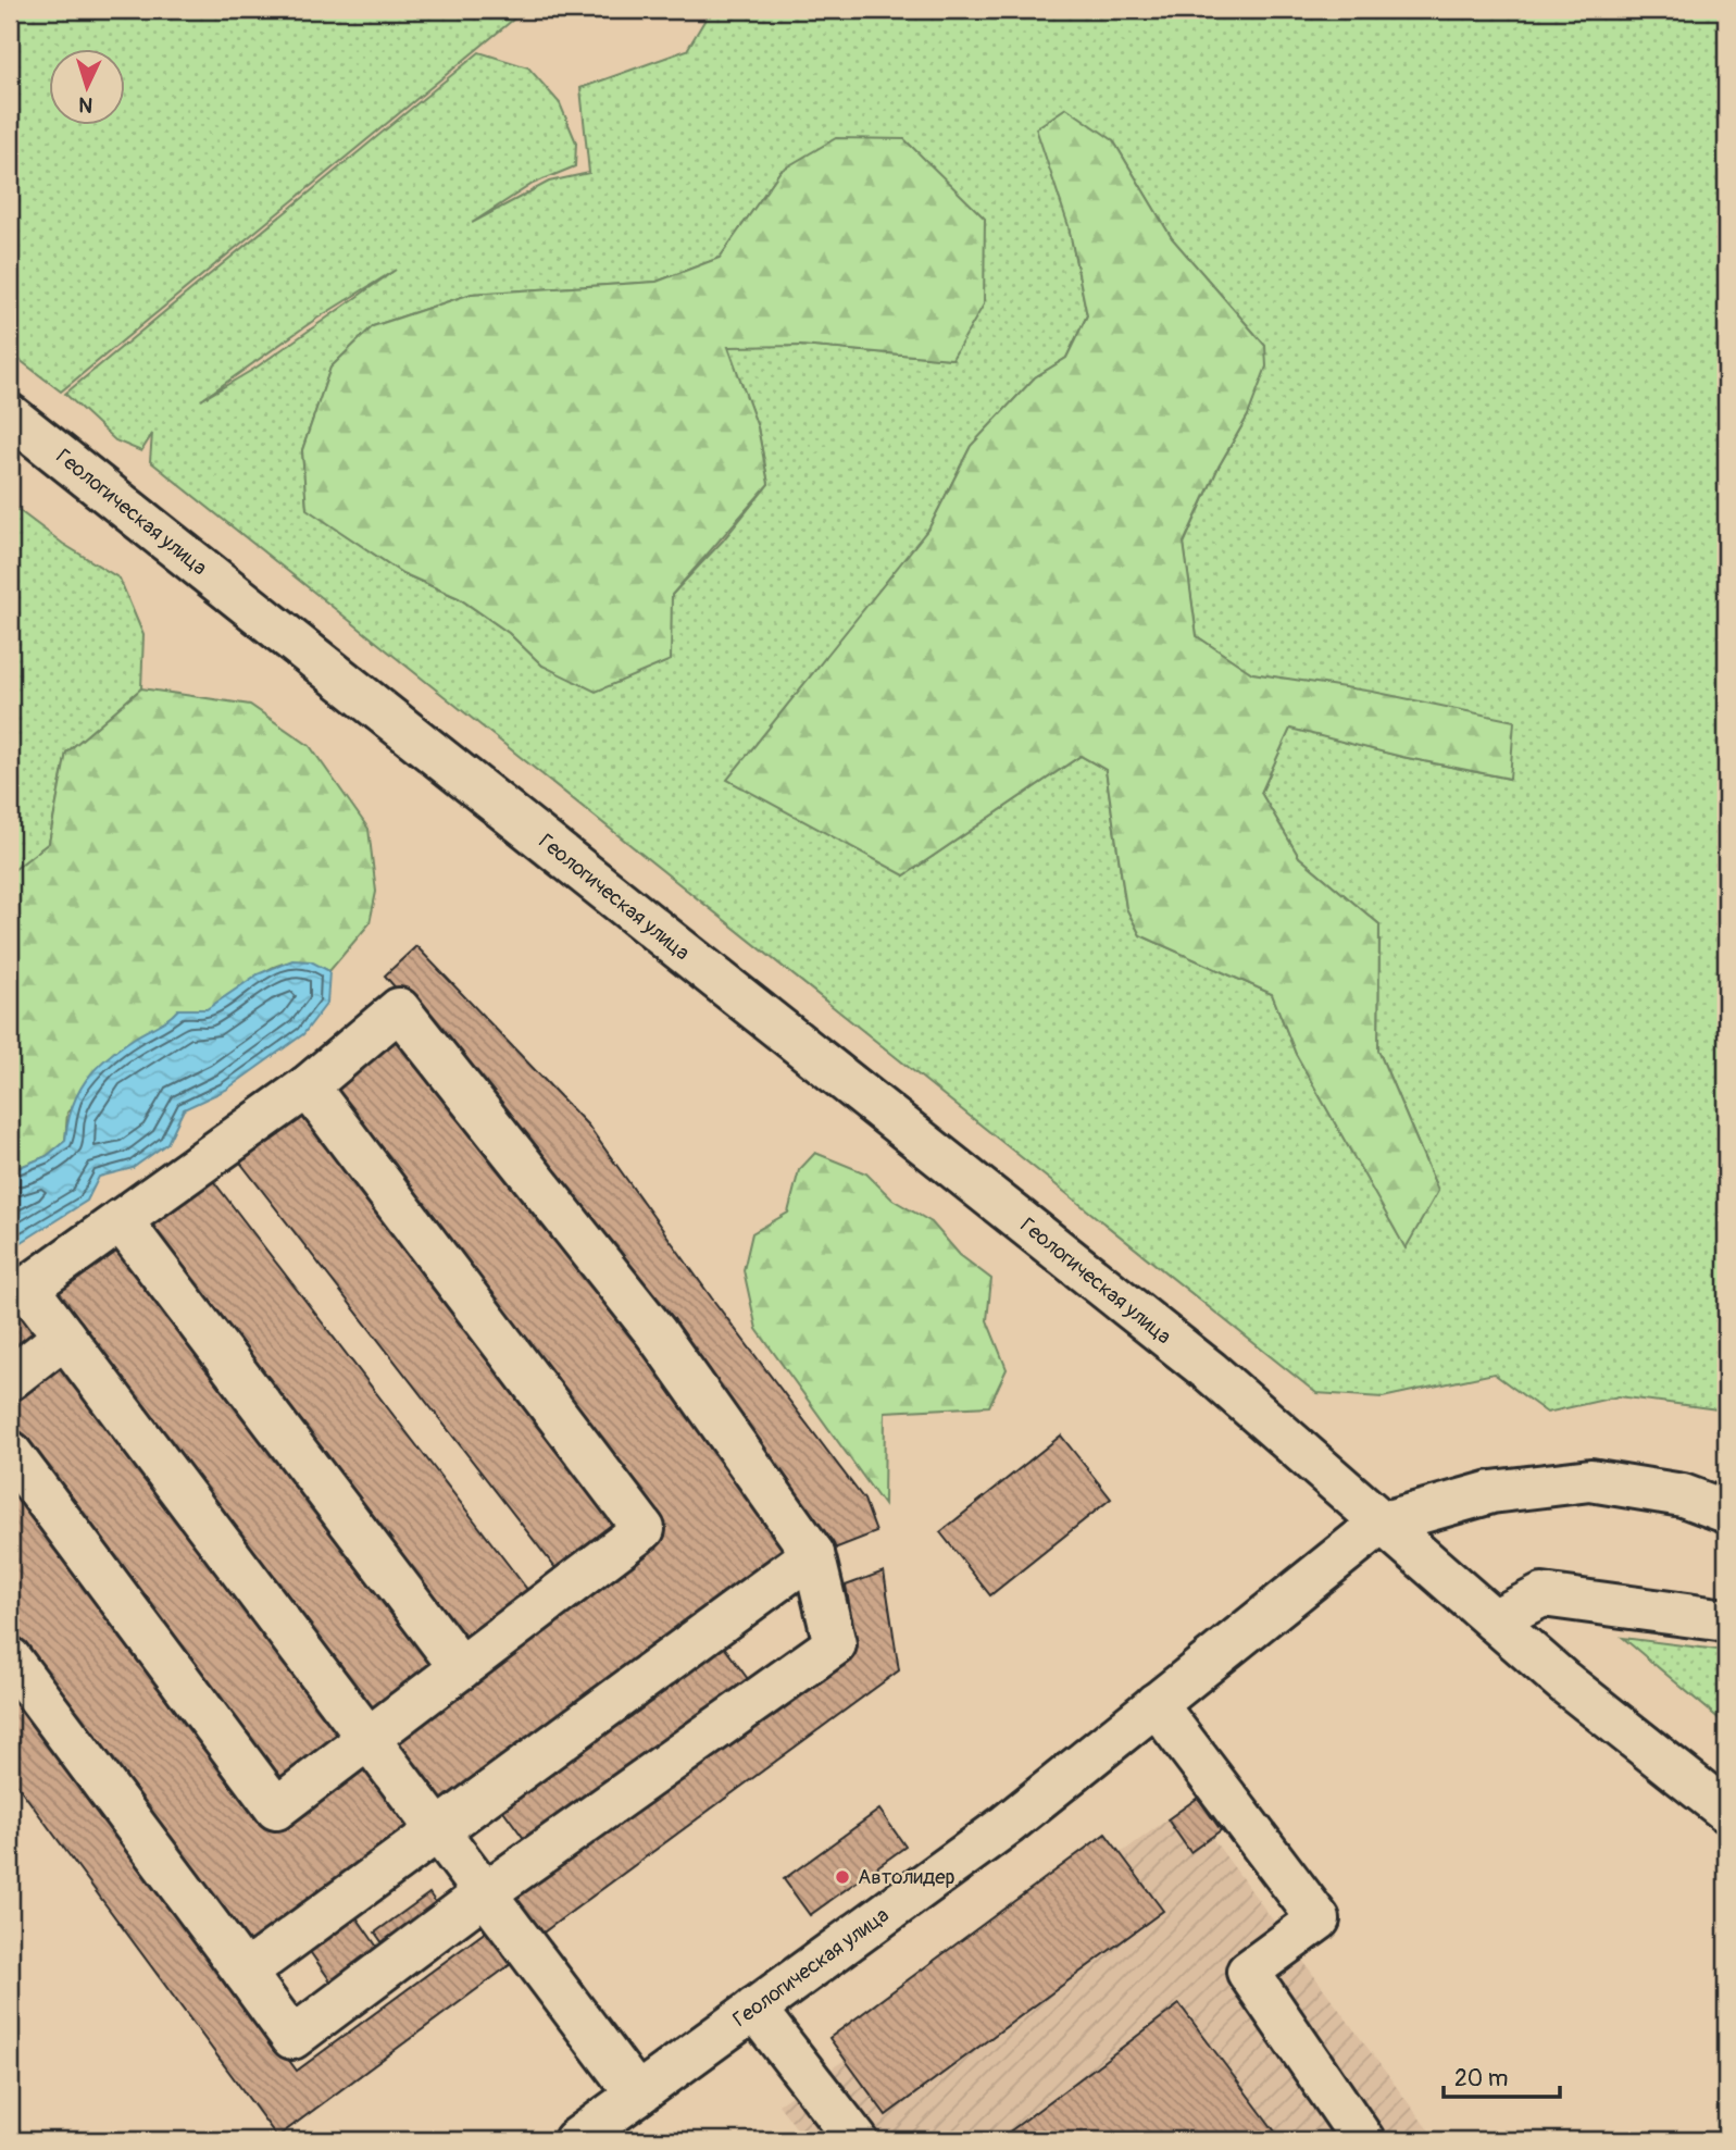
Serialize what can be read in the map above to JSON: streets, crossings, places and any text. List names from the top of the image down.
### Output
{
  "streets": {
    "street": ["Геологическая улица"]
  },
  "places": ["Автолидер"],
  "scale_bar": "20 m",
  "north": "bottom"
}
